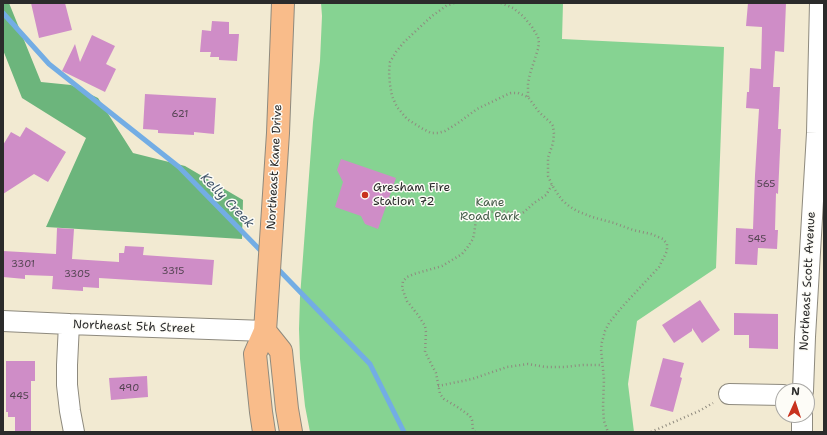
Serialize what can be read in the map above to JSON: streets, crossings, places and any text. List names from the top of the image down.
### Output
{
  "streets": {
    "main road": ["Northeast Kane Drive"],
    "street": ["Northeast Scott Avenue", "Northeast 5th Street"]
  },
  "crossings": [
    ["Northeast Kane Drive", "Northeast 5th Street"]
  ],
  "water": ["Kelly Creek"],
  "parks": ["Kane Road Park"],
  "places": ["Gresham Fire Station 72"],
  "house_numbers": [
    "621",
    "565",
    "545",
    "3301",
    "3315",
    "3305",
    "490",
    "445"
  ],
  "north": "top"
}
